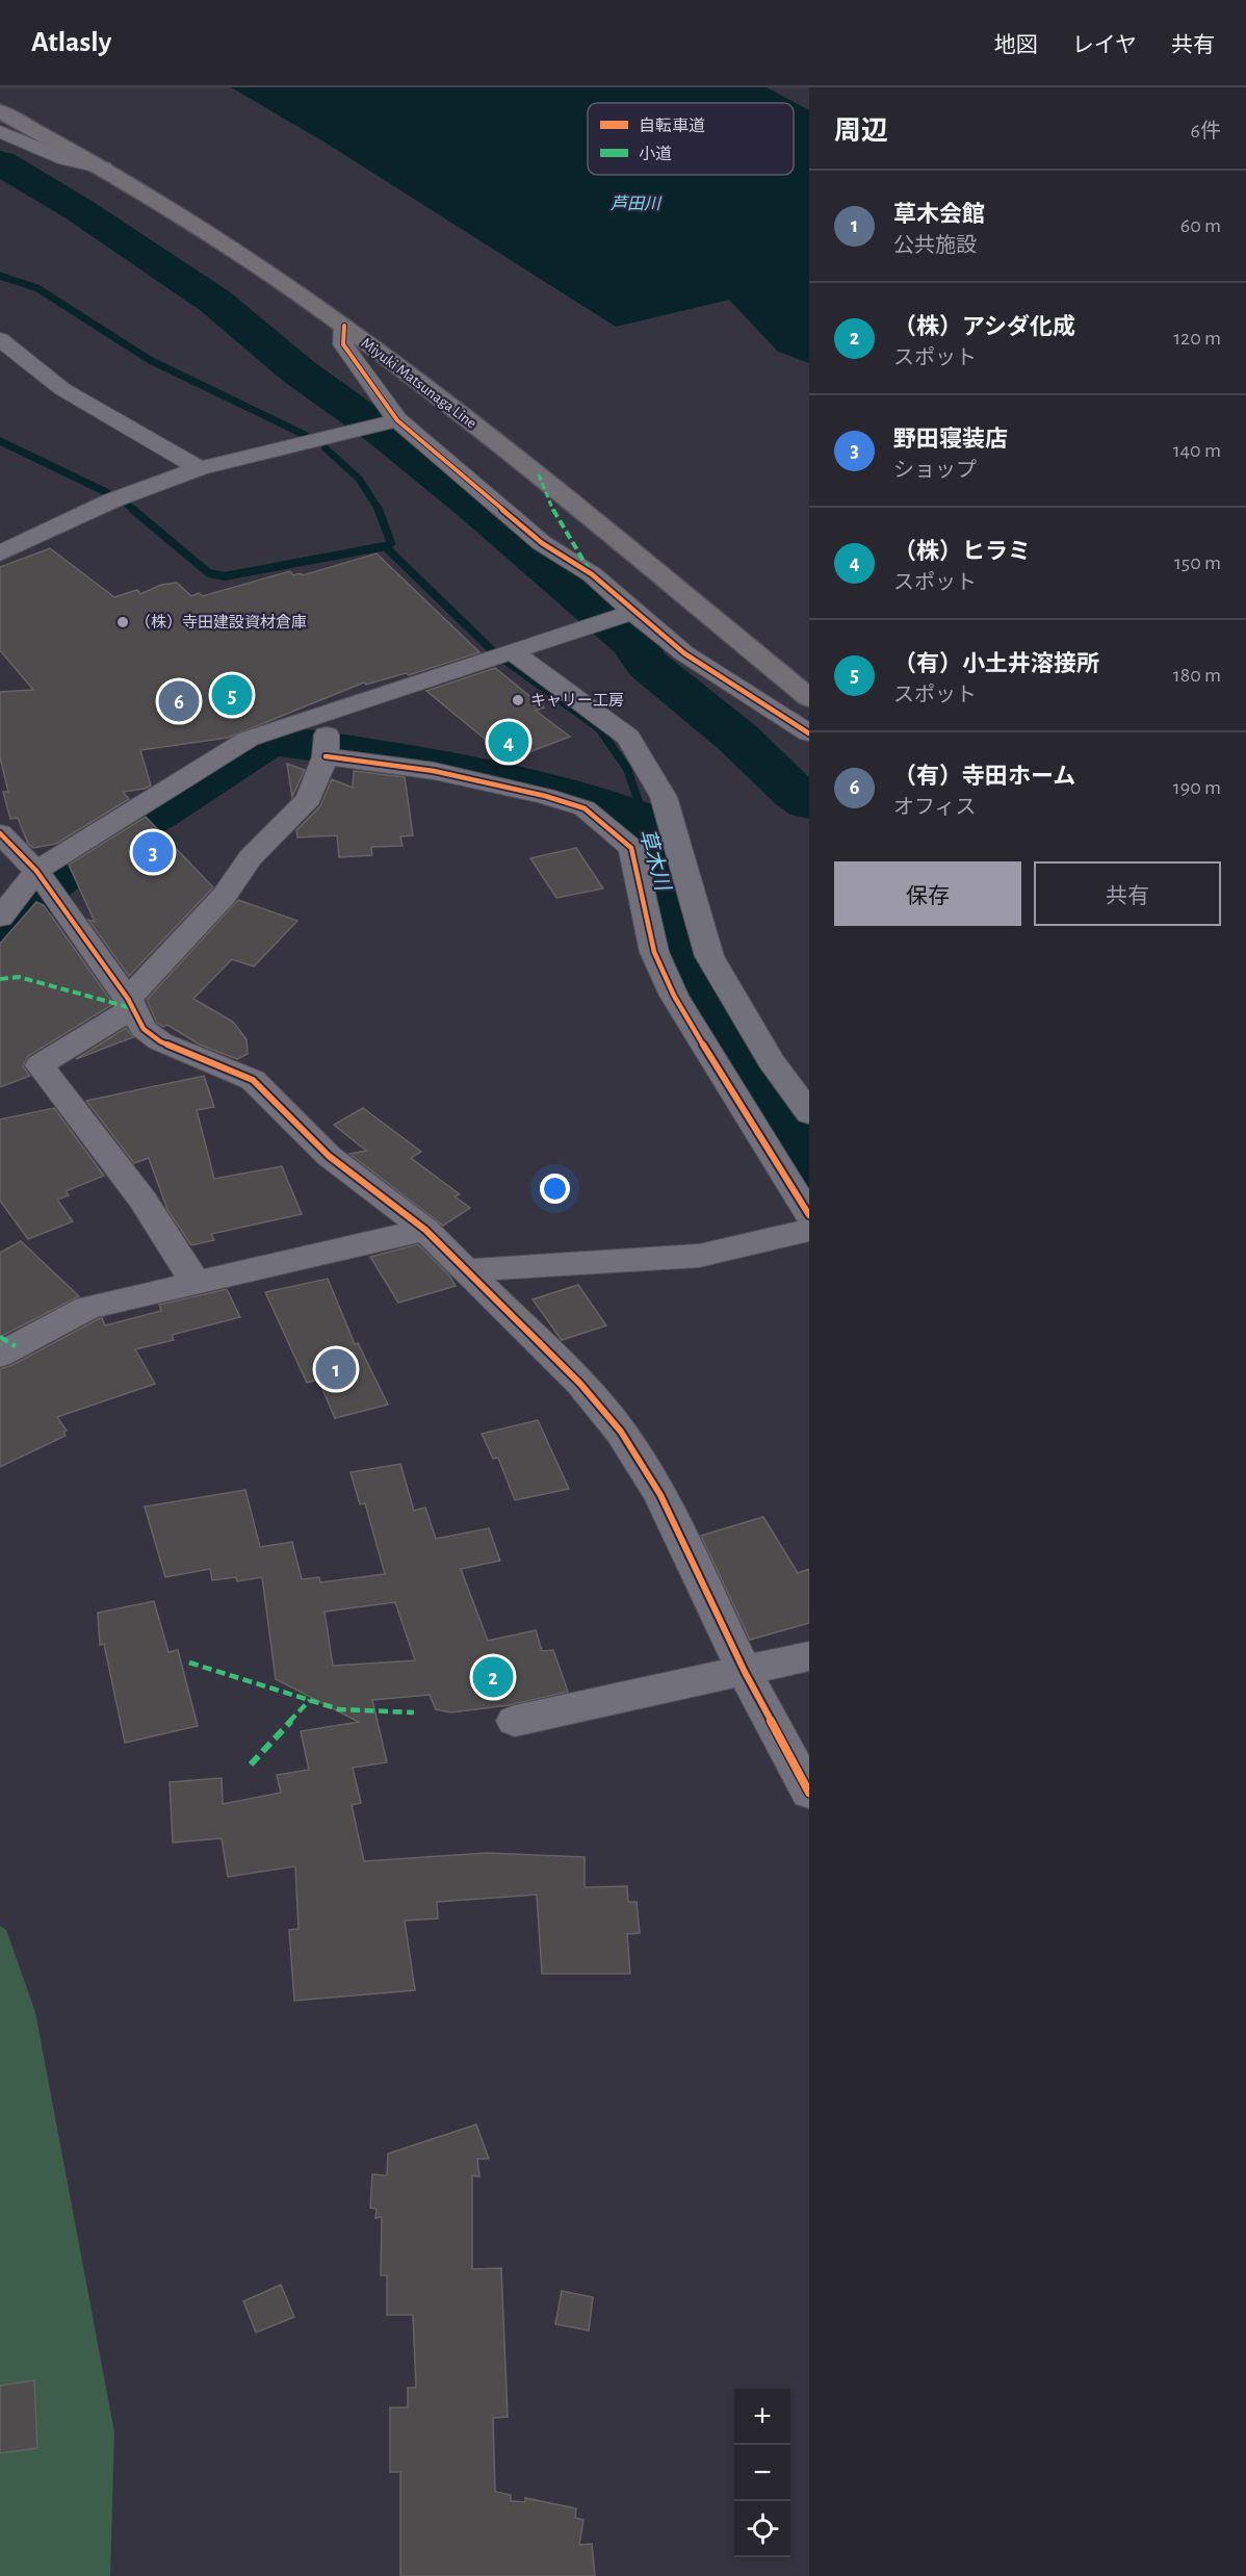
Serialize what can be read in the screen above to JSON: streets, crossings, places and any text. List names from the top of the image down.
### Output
{
  "streets": {
    "main road": ["Miyuki Matsunaga Line"]
  },
  "water": ["芦田川", "草木川"],
  "places": ["（株）寺田建設資材倉庫", "キャリー工房"],
  "legend": ["自転車道", "小道"],
  "page": {
    "header": "Atlasly",
    "nav": ["地図", "レイヤ", "共有"],
    "heading": ["周辺", "6件"],
    "list": [
      {
        "mark": "1",
        "name": "草木会館",
        "note": "公共施設",
        "value": "60 m"
      },
      {
        "mark": "2",
        "name": "（株）アシダ化成",
        "note": "スポット",
        "value": "120 m"
      },
      {
        "mark": "3",
        "name": "野田寝装店",
        "note": "ショップ",
        "value": "140 m"
      },
      {
        "mark": "4",
        "name": "（株）ヒラミ",
        "note": "スポット",
        "value": "150 m"
      },
      {
        "mark": "5",
        "name": "（有）小土井溶接所",
        "note": "スポット",
        "value": "180 m"
      },
      {
        "mark": "6",
        "name": "（有）寺田ホーム",
        "note": "オフィス",
        "value": "190 m"
      }
    ],
    "pins": [
      "5",
      "6",
      "4",
      "3",
      "1",
      "2"
    ],
    "buttons": ["保存", "共有"],
    "map_buttons": ["+", "−"]
  }
}
